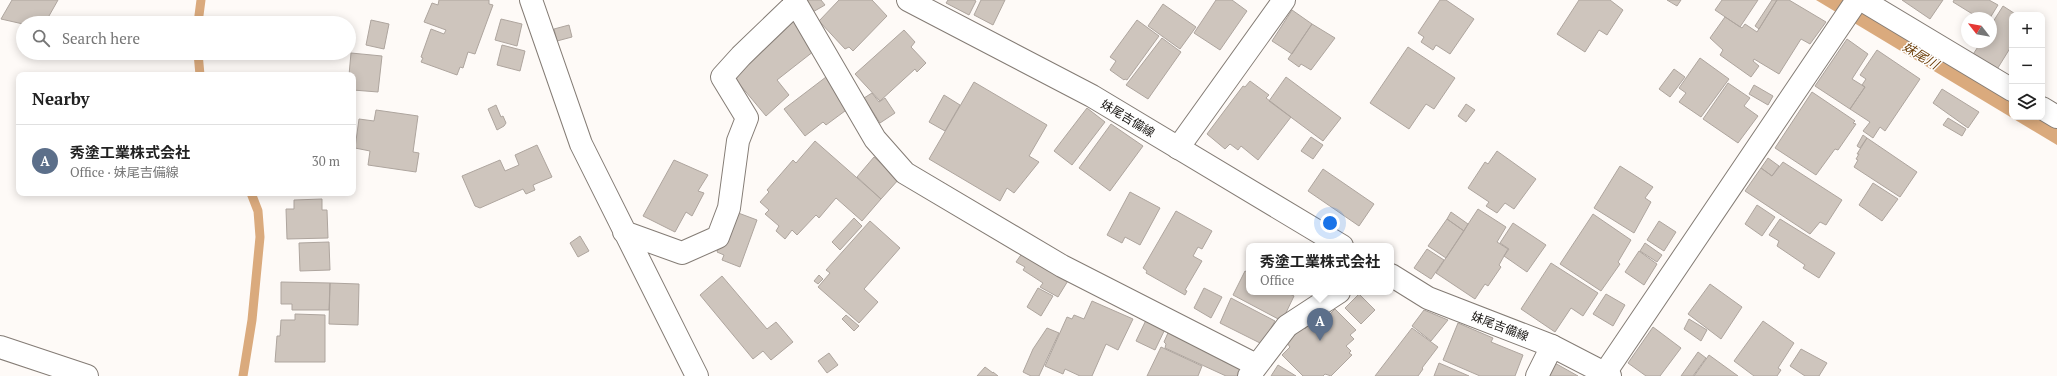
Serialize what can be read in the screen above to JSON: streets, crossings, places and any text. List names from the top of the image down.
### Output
{
  "streets": {
    "street": ["妹尾吉備線"]
  },
  "water": ["妹尾川"],
  "north": "top left",
  "page": {
    "map_buttons": ["+", "−"],
    "search": "Search here",
    "heading": "Nearby",
    "list": [
      {
        "mark": "A",
        "name": "秀塗工業株式会社",
        "note": "Office · 妹尾吉備線",
        "value": "30 m"
      }
    ],
    "popup": ["秀塗工業株式会社", "Office"],
    "pins": "A"
  }
}
